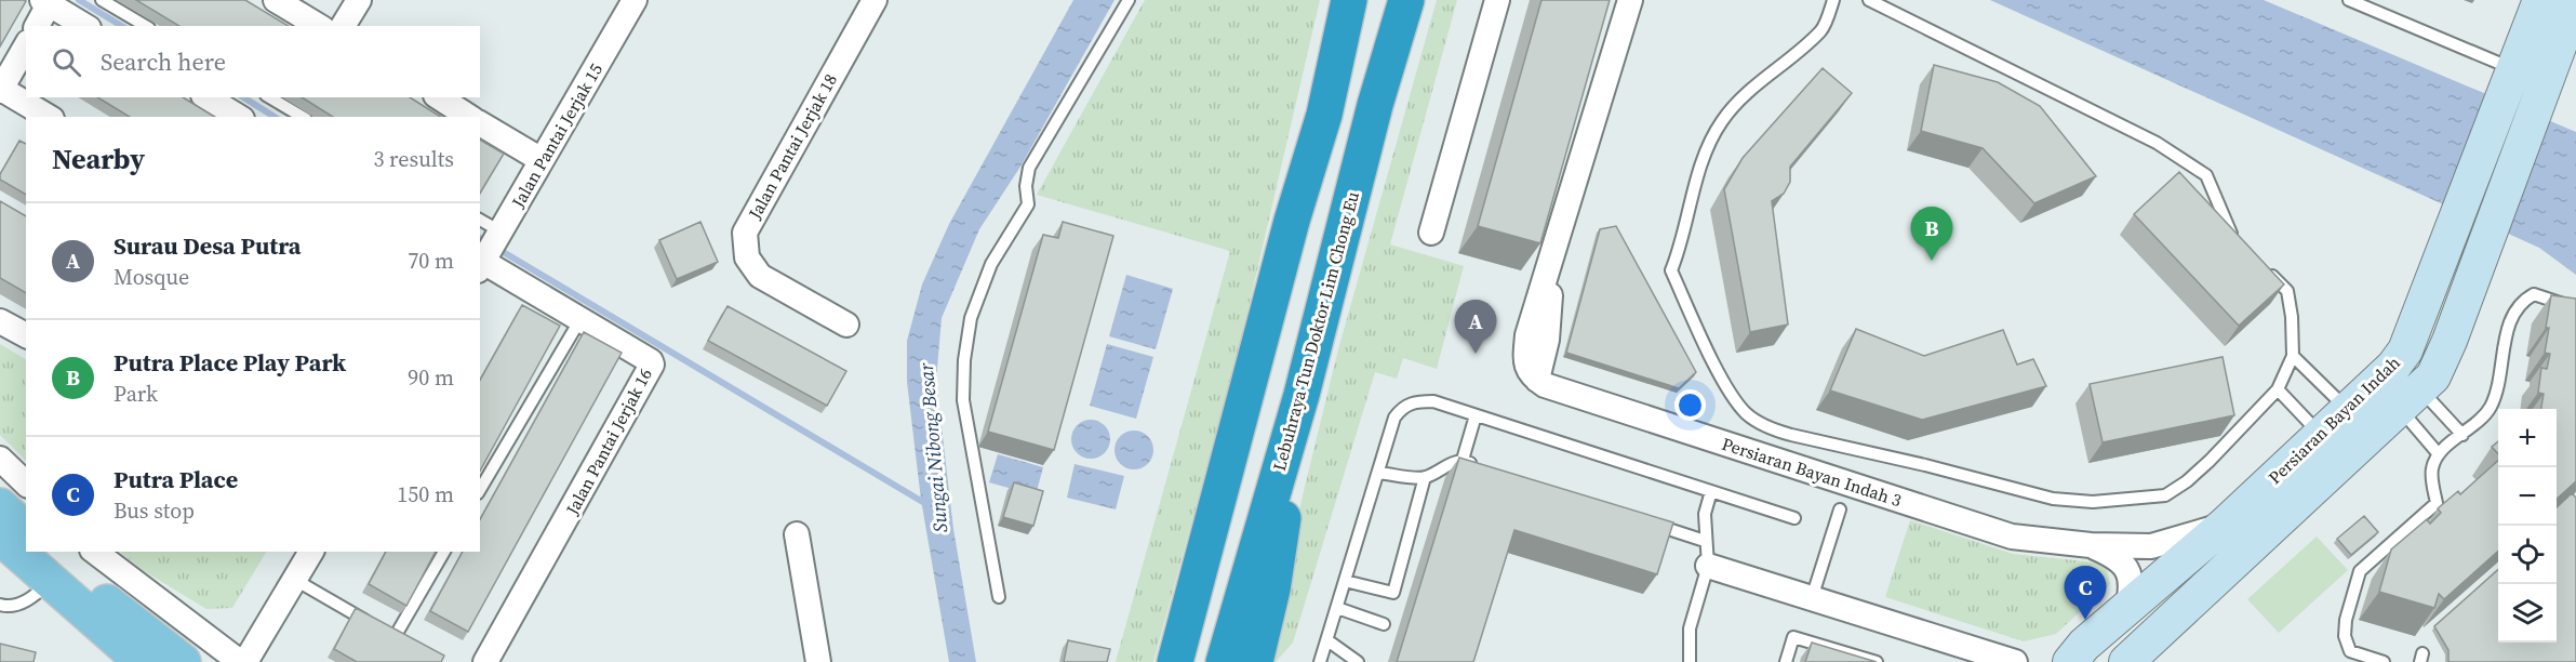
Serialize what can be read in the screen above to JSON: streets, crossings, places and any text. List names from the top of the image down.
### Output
{
  "streets": {
    "highway": ["Lebuhraya Tun Doktor Lim Chong Eu"],
    "street": [
      "Jalan Pantai Jerjak 15",
      "Jalan Pantai Jerjak 18",
      "Persiaran Bayan Indah",
      "Jalan Pantai Jerjak 16",
      "Persiaran Bayan Indah 3"
    ]
  },
  "crossings": [
    ["Jalan Pantai Jerjak 15", "Jalan Pantai Jerjak 16"],
    ["Persiaran Bayan Indah", "Persiaran Bayan Indah 3"]
  ],
  "water": ["Sungai Nibong Besar"],
  "page": {
    "search": "Search here",
    "heading": ["Nearby", "3 results"],
    "list": [
      {
        "mark": "A",
        "name": "Surau Desa Putra",
        "note": "Mosque",
        "value": "70 m"
      },
      {
        "mark": "B",
        "name": "Putra Place Play Park",
        "note": "Park",
        "value": "90 m"
      },
      {
        "mark": "C",
        "name": "Putra Place",
        "note": "Bus stop",
        "value": "150 m"
      }
    ],
    "pins": ["B", "A", "C"],
    "map_buttons": ["+", "−"]
  }
}
